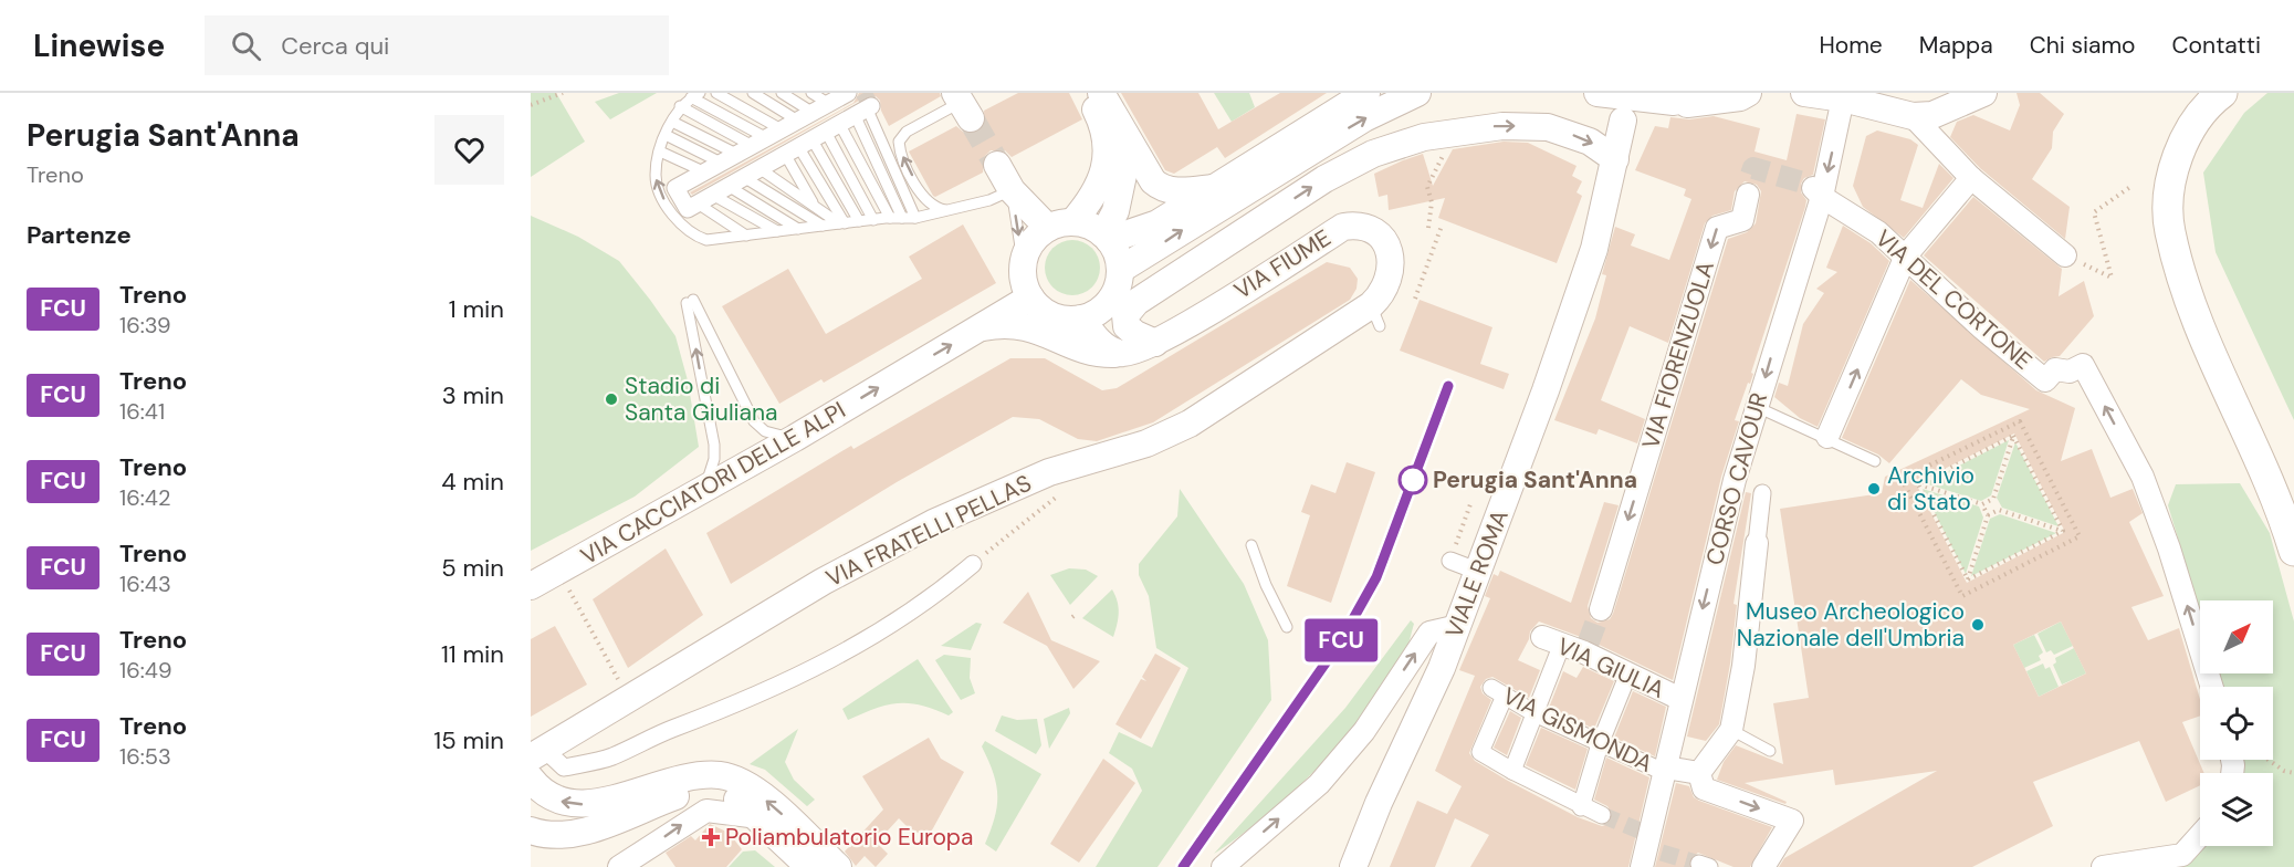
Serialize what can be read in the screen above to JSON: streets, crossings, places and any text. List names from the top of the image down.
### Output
{
  "streets": {
    "street": [
      "VIA FIUME",
      "VIA DEL CORTONE",
      "VIA FIORENZUOLA",
      "CORSO CAVOUR",
      "VIA CACCIATORI DELLE ALPI",
      "VIA FRATELLI PELLAS",
      "VIALE ROMA",
      "VIA GIULIA",
      "VIA GISMONDA"
    ]
  },
  "crossings": [
    ["VIA FIUME", "VIA FRATELLI PELLAS"],
    ["VIA DEL CORTONE", "CORSO CAVOUR"],
    ["CORSO CAVOUR", "VIA GIULIA"],
    ["CORSO CAVOUR", "VIA GISMONDA"]
  ],
  "one_way": ["VIA DEL CORTONE"],
  "places": {
    "other": [
      "Stadio di Santa Giuliana",
      "Perugia Sant'Anna",
      "Archivio di Stato",
      "Museo Archeologico Nazionale dell'Umbria"
    ],
    "health": ["Poliambulatorio Europa"]
  },
  "north": "top right",
  "page": {
    "header": "Linewise",
    "search": "Cerca qui",
    "nav": [
      "Home",
      "Mappa",
      "Chi siamo",
      "Contatti"
    ],
    "heading": [
      ["Perugia Sant'Anna", "Treno"],
      "Partenze"
    ],
    "on_map": "FCU",
    "list": [
      {
        "mark": "FCU",
        "name": "Treno",
        "note": "16:39",
        "value": "1 min"
      },
      {
        "mark": "FCU",
        "name": "Treno",
        "note": "16:41",
        "value": "3 min"
      },
      {
        "mark": "FCU",
        "name": "Treno",
        "note": "16:42",
        "value": "4 min"
      },
      {
        "mark": "FCU",
        "name": "Treno",
        "note": "16:43",
        "value": "5 min"
      },
      {
        "mark": "FCU",
        "name": "Treno",
        "note": "16:49",
        "value": "11 min"
      },
      {
        "mark": "FCU",
        "name": "Treno",
        "note": "16:53",
        "value": "15 min"
      }
    ]
  }
}
